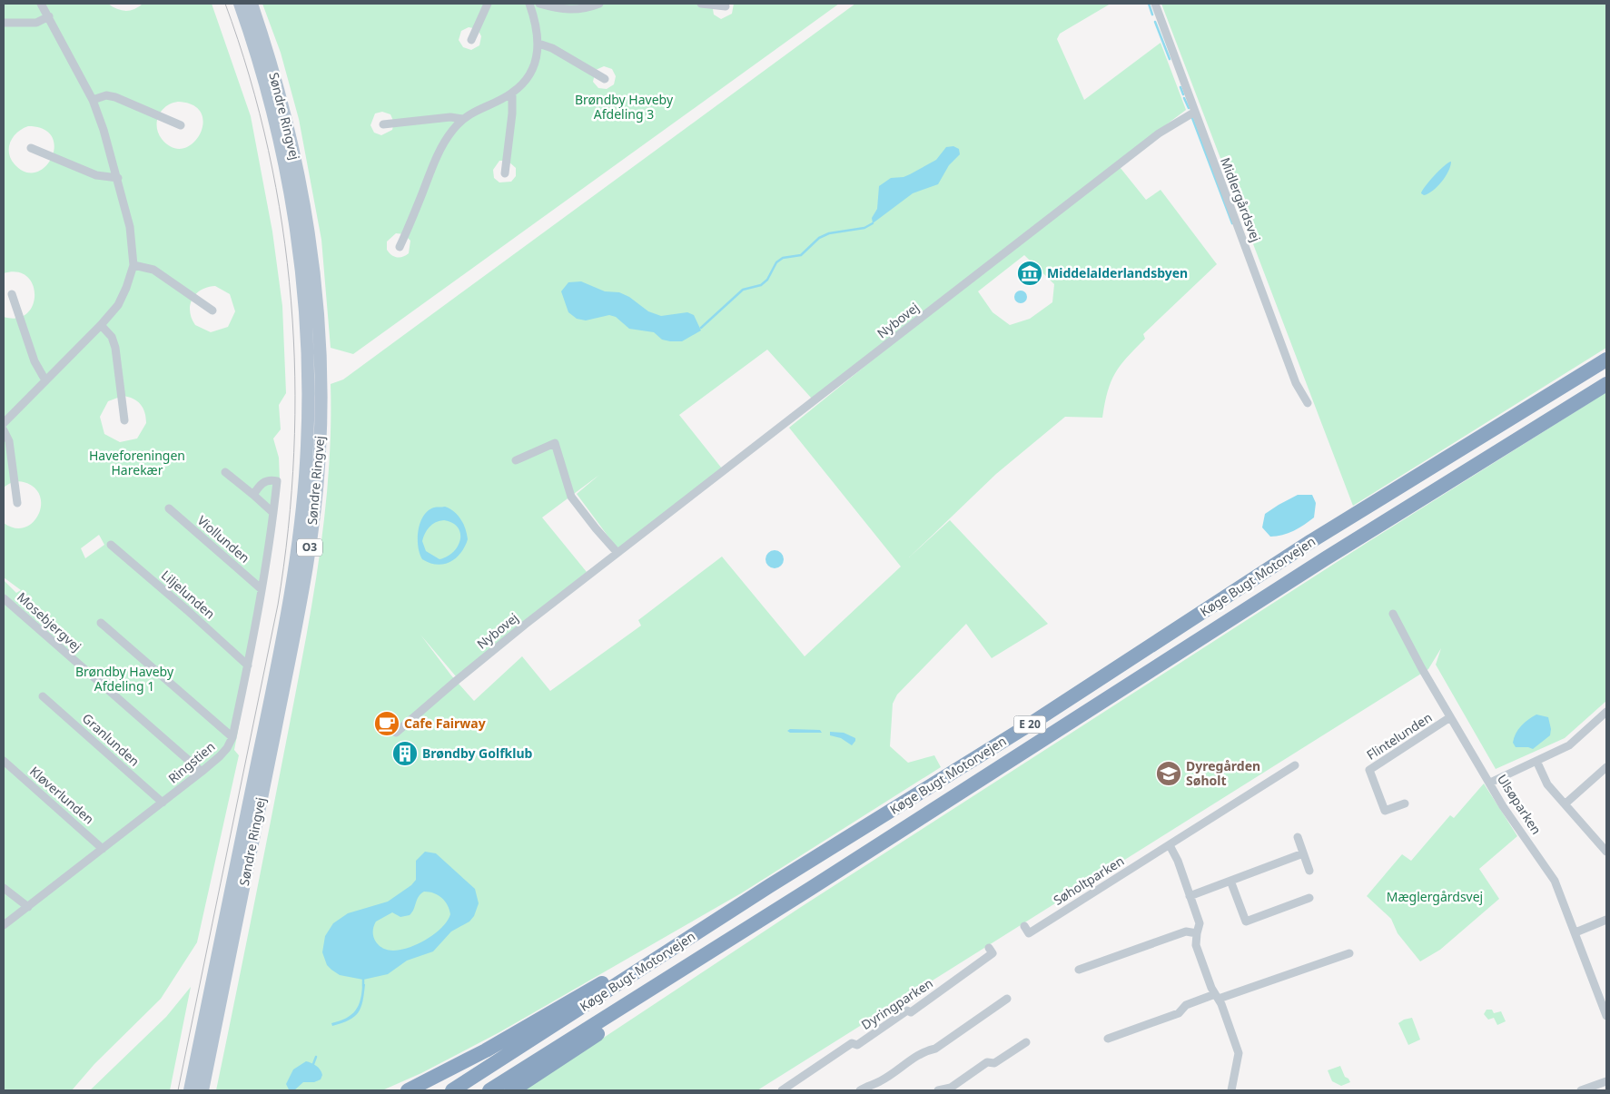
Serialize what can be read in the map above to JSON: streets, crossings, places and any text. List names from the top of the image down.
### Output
{
  "streets": {
    "highway": ["Køge Bugt Motorvejen", "E 20"],
    "main road": ["Søndre Ringvej", "O3"],
    "street": [
      "Midlergårdsvej",
      "Nybovej",
      "Viollunden",
      "Liljelunden",
      "Mosebjergvej",
      "Flintelunden",
      "Granlunden",
      "Ringstien",
      "Kløverlunden",
      "Ulsøparken",
      "Søholtparken",
      "Dyringparken"
    ]
  },
  "crossings": [
    ["Midlergårdsvej", "Nybovej"],
    ["Viollunden", "Ringstien"],
    ["Liljelunden", "Ringstien"],
    ["Mosebjergvej", "Ringstien"],
    ["Flintelunden", "Ulsøparken"],
    ["Granlunden", "Ringstien"],
    ["Ringstien", "Kløverlunden"]
  ],
  "parks": [
    "Brøndby Haveby Afdeling 3",
    "Haveforeningen Harekær",
    "Brøndby Haveby Afdeling 1",
    "Mæglergårdsvej"
  ],
  "places": {
    "museum": ["Middelalderlandsbyen"],
    "cafe": ["Cafe Fairway"],
    "building": ["Brøndby Golfklub"],
    "school or university": ["Dyregården Søholt"]
  }
}
